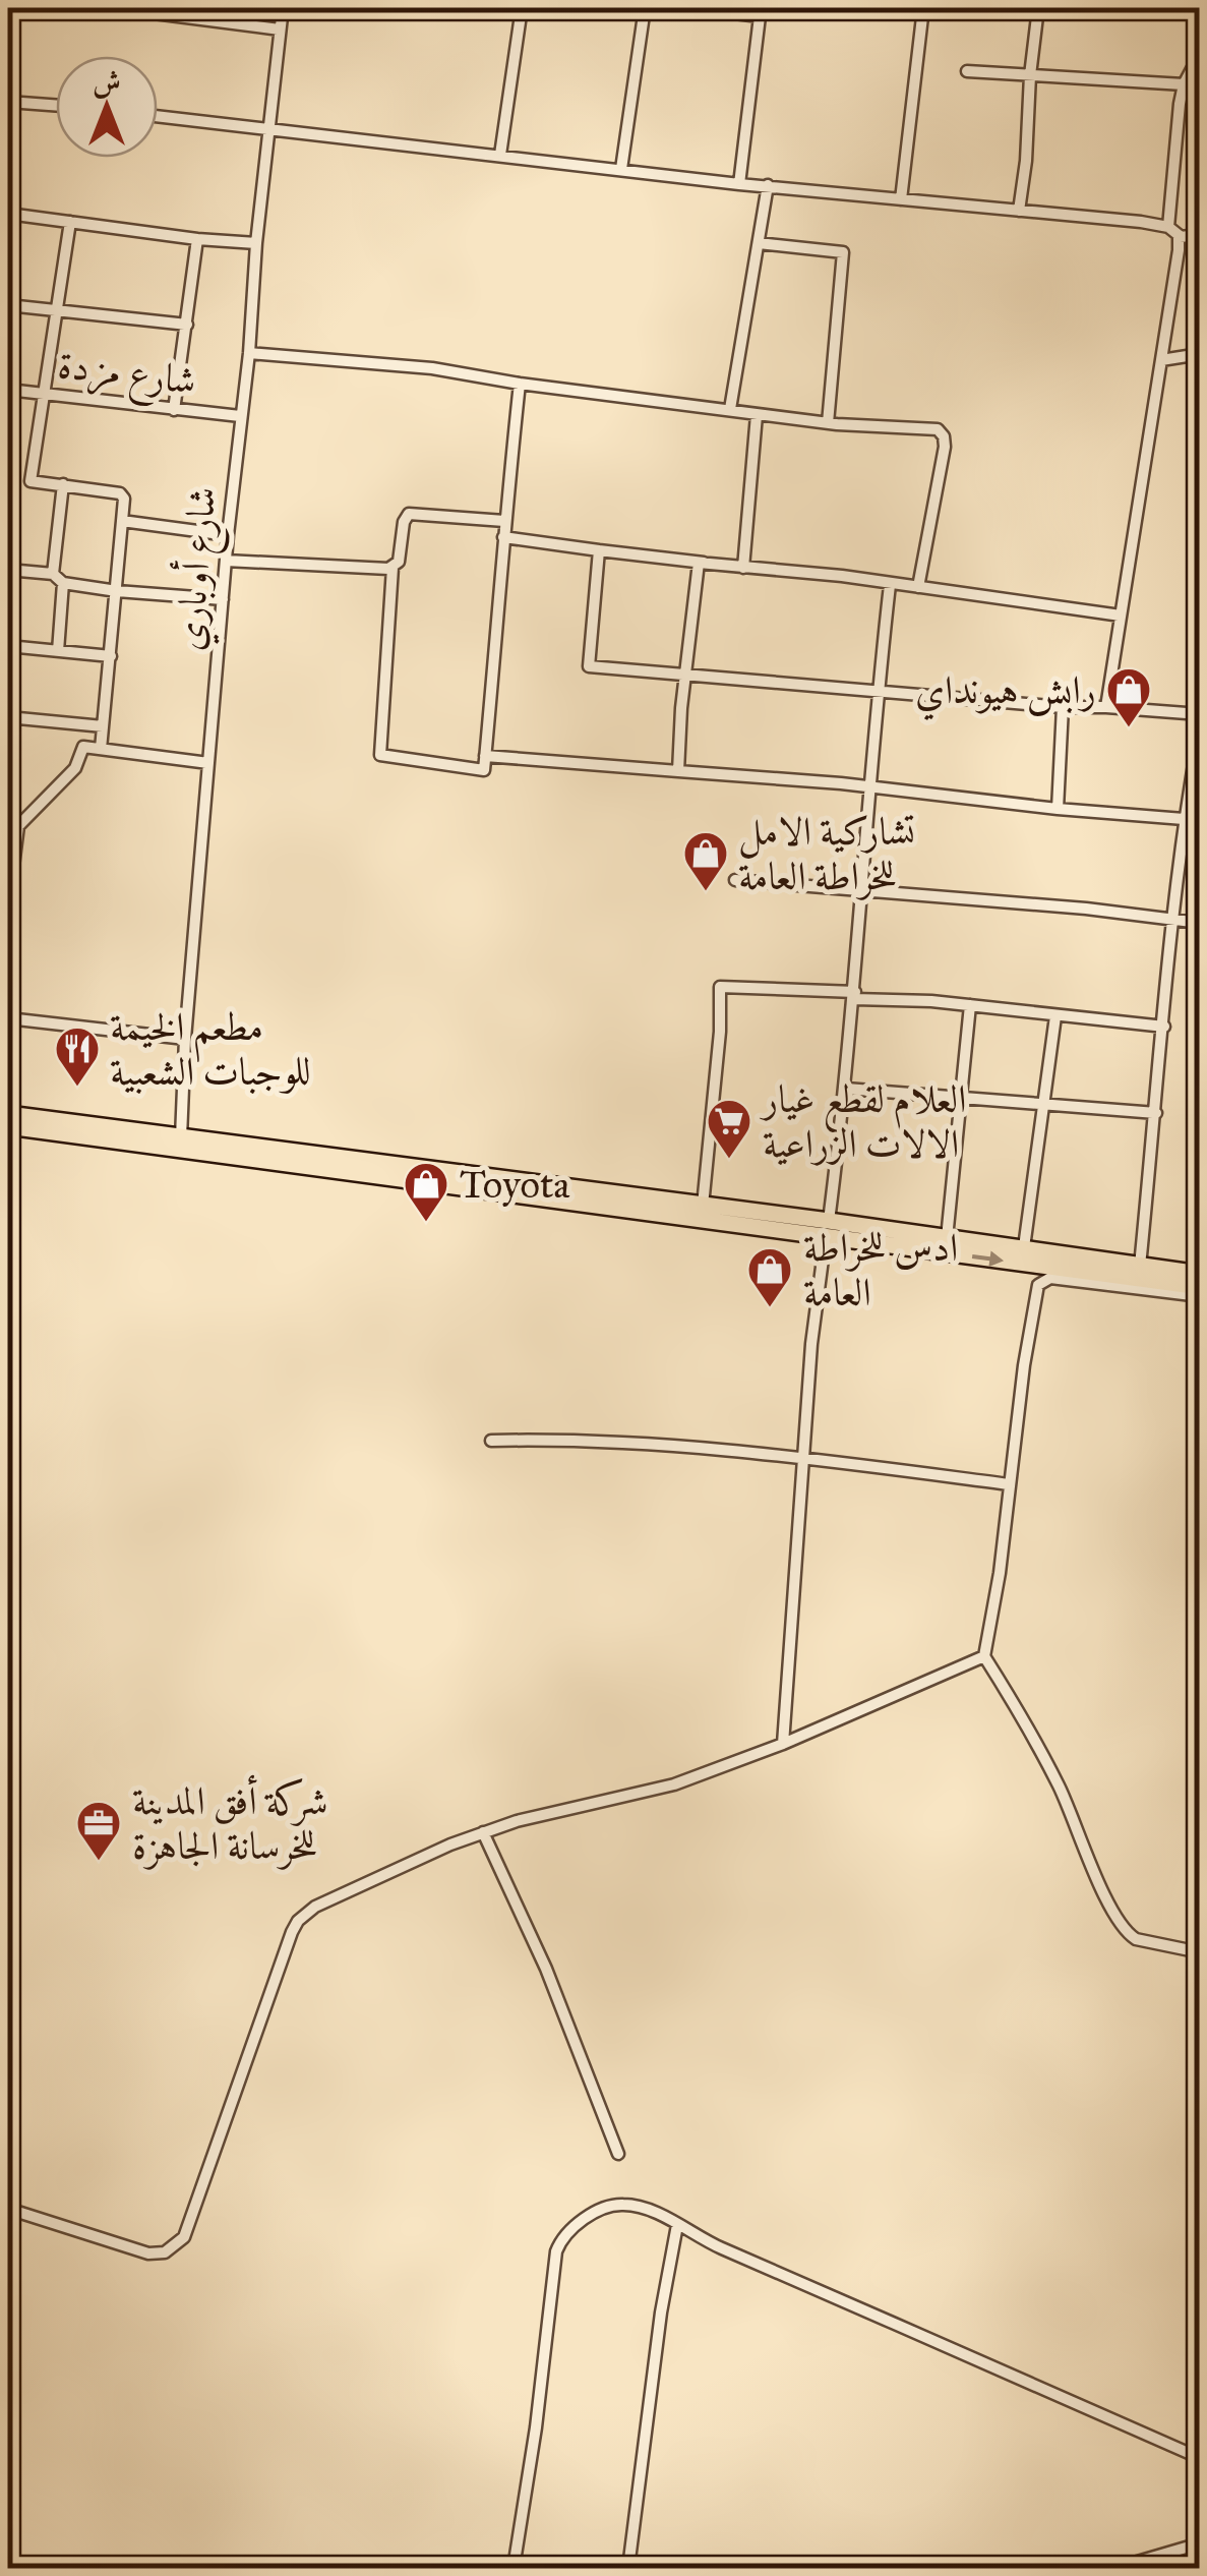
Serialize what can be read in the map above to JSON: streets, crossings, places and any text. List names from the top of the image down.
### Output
{
  "streets": {
    "street": ["شارع مزدة", "شارع أوباري"]
  },
  "crossings": [
    ["شارع مزدة", "شارع أوباري"]
  ],
  "places": {
    "shop": [
      "رابش هيونداي",
      "تشاركية الامل للخراطة العامة",
      "Toyota",
      "ادس للخراطة العامة"
    ],
    "restaurant": ["مطعم الخيمة للوجبات الشعبية"],
    "supermarket": ["العلام لقطع غيار الالات الزراعية"],
    "office": ["شركة أفق المدينة للخرسانة الجاهزة"]
  },
  "north": "top"
}
